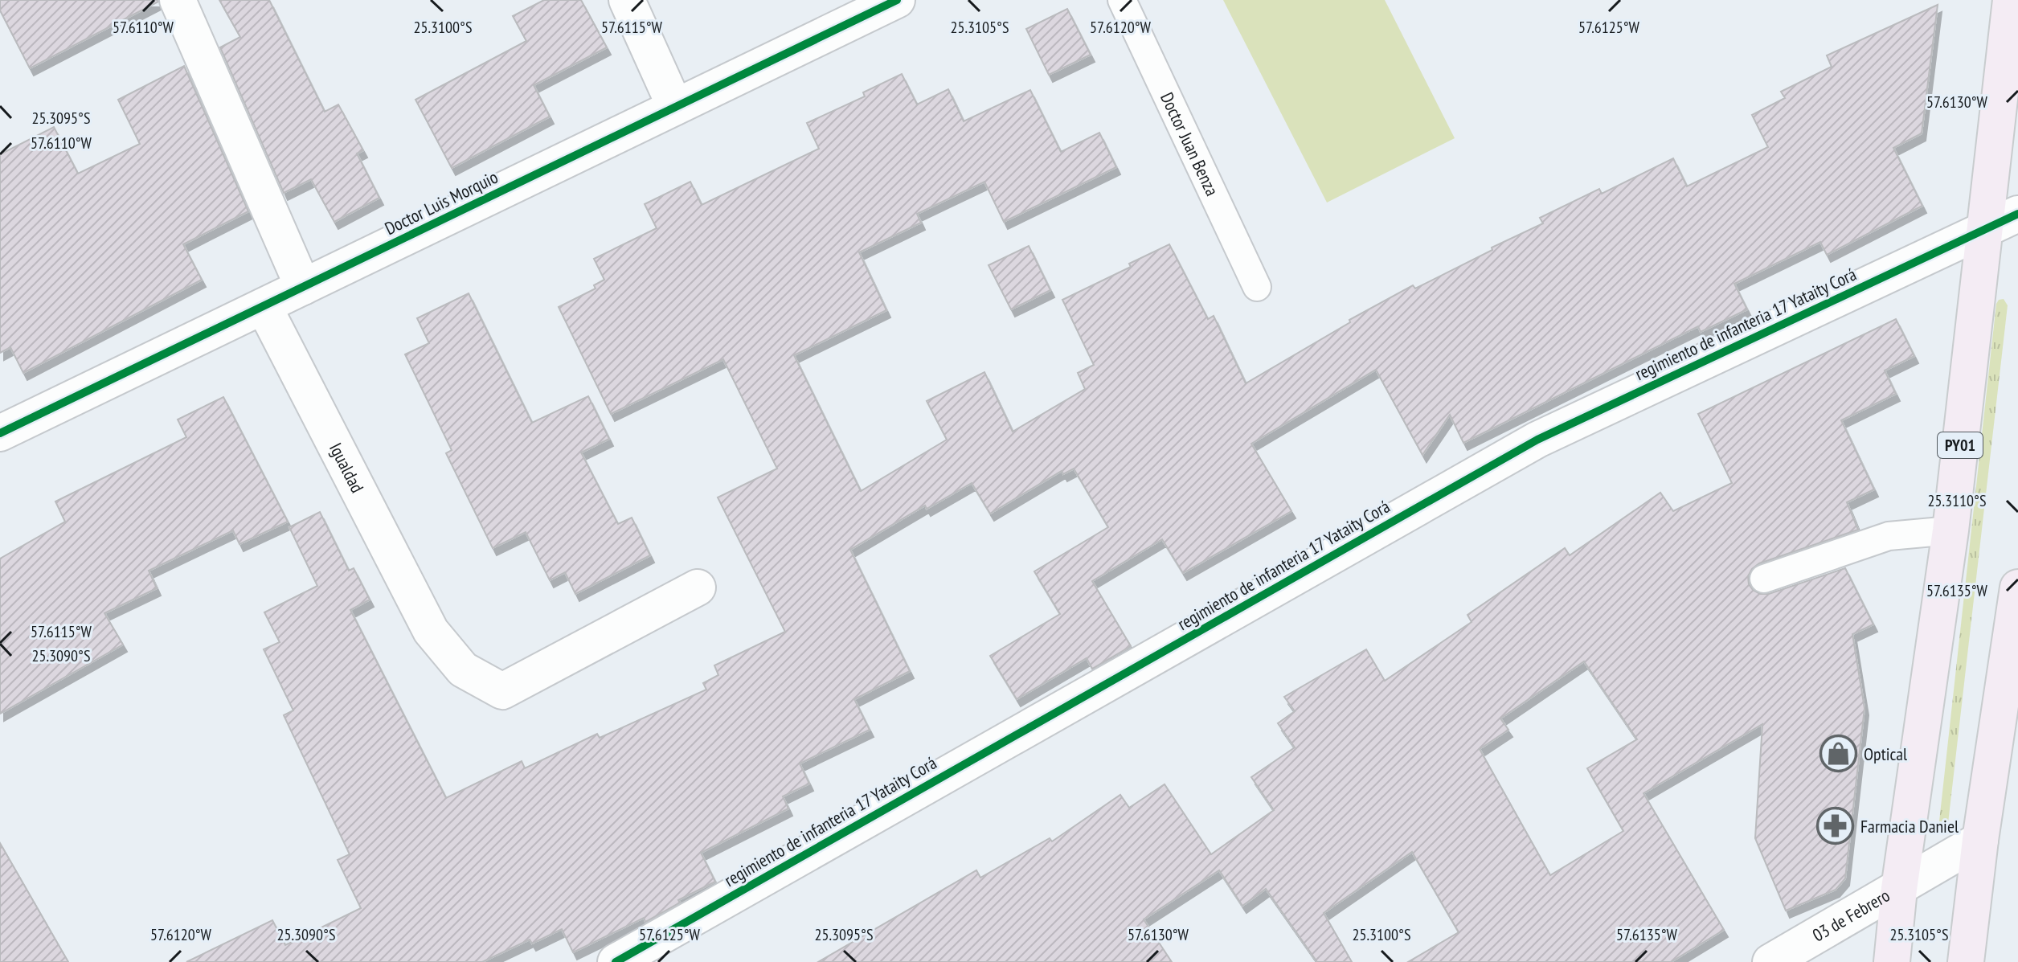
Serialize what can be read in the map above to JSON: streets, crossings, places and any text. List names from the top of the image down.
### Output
{
  "streets": {
    "highway": ["PY01"],
    "street": [
      "Doctor Luis Morquio",
      "regimiento de infanteria 17 Yataity Corá",
      "Igualdad",
      "03 de Febrero"
    ],
    "lane": ["Doctor Juan Benza"]
  },
  "crossings": [
    ["Doctor Luis Morquio", "Igualdad"],
    ["regimiento de infanteria 17 Yataity Corá", "PY01"],
    ["PY01", "03 de Febrero"]
  ],
  "places": {
    "shop": ["Optical"],
    "pharmacy": ["Farmacia Daniel"]
  },
  "coordinates": [
    "57.6110°W",
    "25.3100°S",
    "57.6115°W",
    "25.3105°S",
    "57.6120°W",
    "57.6125°W",
    "57.6130°W",
    "25.3095°S",
    "25.3110°S",
    "57.6135°W",
    "25.3090°S"
  ]
}
